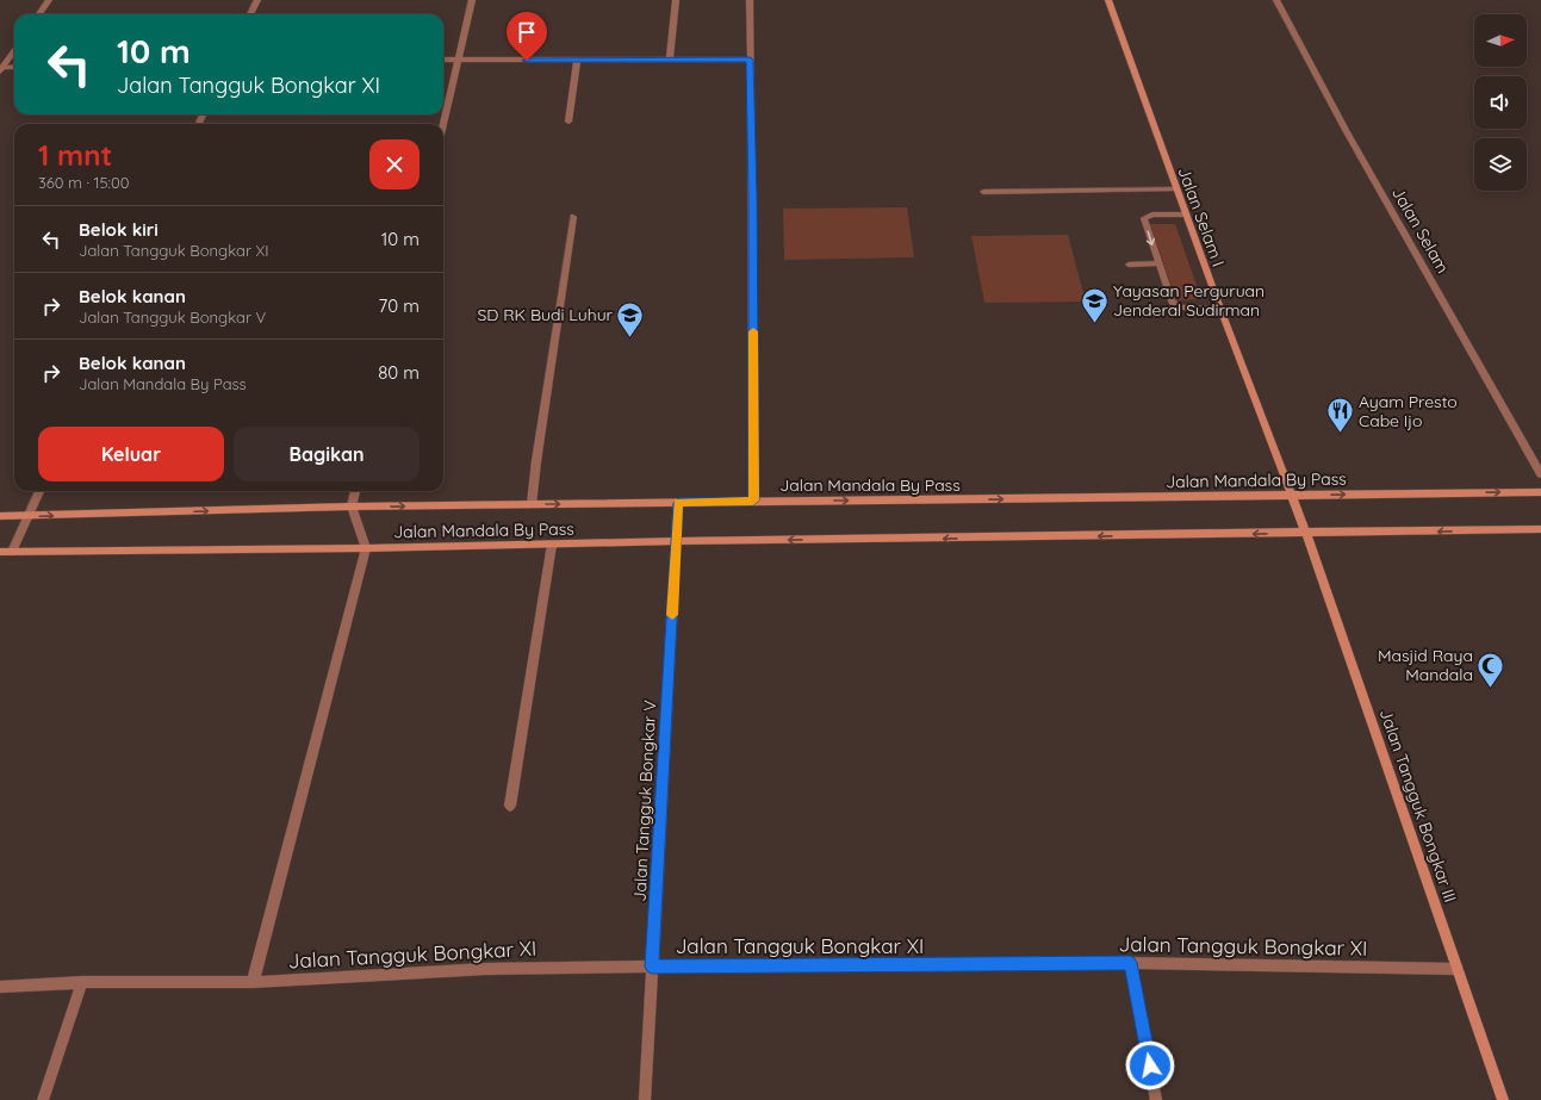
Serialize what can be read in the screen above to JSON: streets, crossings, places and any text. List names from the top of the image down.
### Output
{
  "streets": {
    "street": [
      "Jalan Selam I",
      "Jalan Selam",
      "Jalan Mandala By Pass",
      "Jalan Tangguk Bongkar V",
      "Jalan Tangguk Bongkar III",
      "Jalan Tangguk Bongkar XI"
    ]
  },
  "crossings": [
    ["Jalan Selam I", "Jalan Mandala By Pass"],
    ["Jalan Selam I", "Jalan Tangguk Bongkar III"],
    ["Jalan Mandala By Pass", "Jalan Tangguk Bongkar V"],
    ["Jalan Mandala By Pass", "Jalan Tangguk Bongkar III"],
    ["Jalan Tangguk Bongkar V", "Jalan Tangguk Bongkar XI"],
    ["Jalan Tangguk Bongkar III", "Jalan Tangguk Bongkar XI"]
  ],
  "places": {
    "school or university": ["Yayasan Perguruan Jenderal Sudirman", "SD RK Budi Luhur"],
    "restaurant": ["Ayam Presto Cabe Ijo"],
    "mosque": ["Masjid Raya Mandala"]
  },
  "north": "right",
  "page": {
    "turn": ["10 m", "Jalan Tangguk Bongkar XI"],
    "heading": ["1 mnt", "360 m · 15:00"],
    "list": [
      {
        "name": "Belok kiri",
        "note": "Jalan Tangguk Bongkar XI",
        "value": "10 m"
      },
      {
        "name": "Belok kanan",
        "note": "Jalan Tangguk Bongkar V",
        "value": "70 m"
      },
      {
        "name": "Belok kanan",
        "note": "Jalan Mandala By Pass",
        "value": "80 m"
      }
    ],
    "buttons": ["Keluar", "Bagikan"]
  }
}
